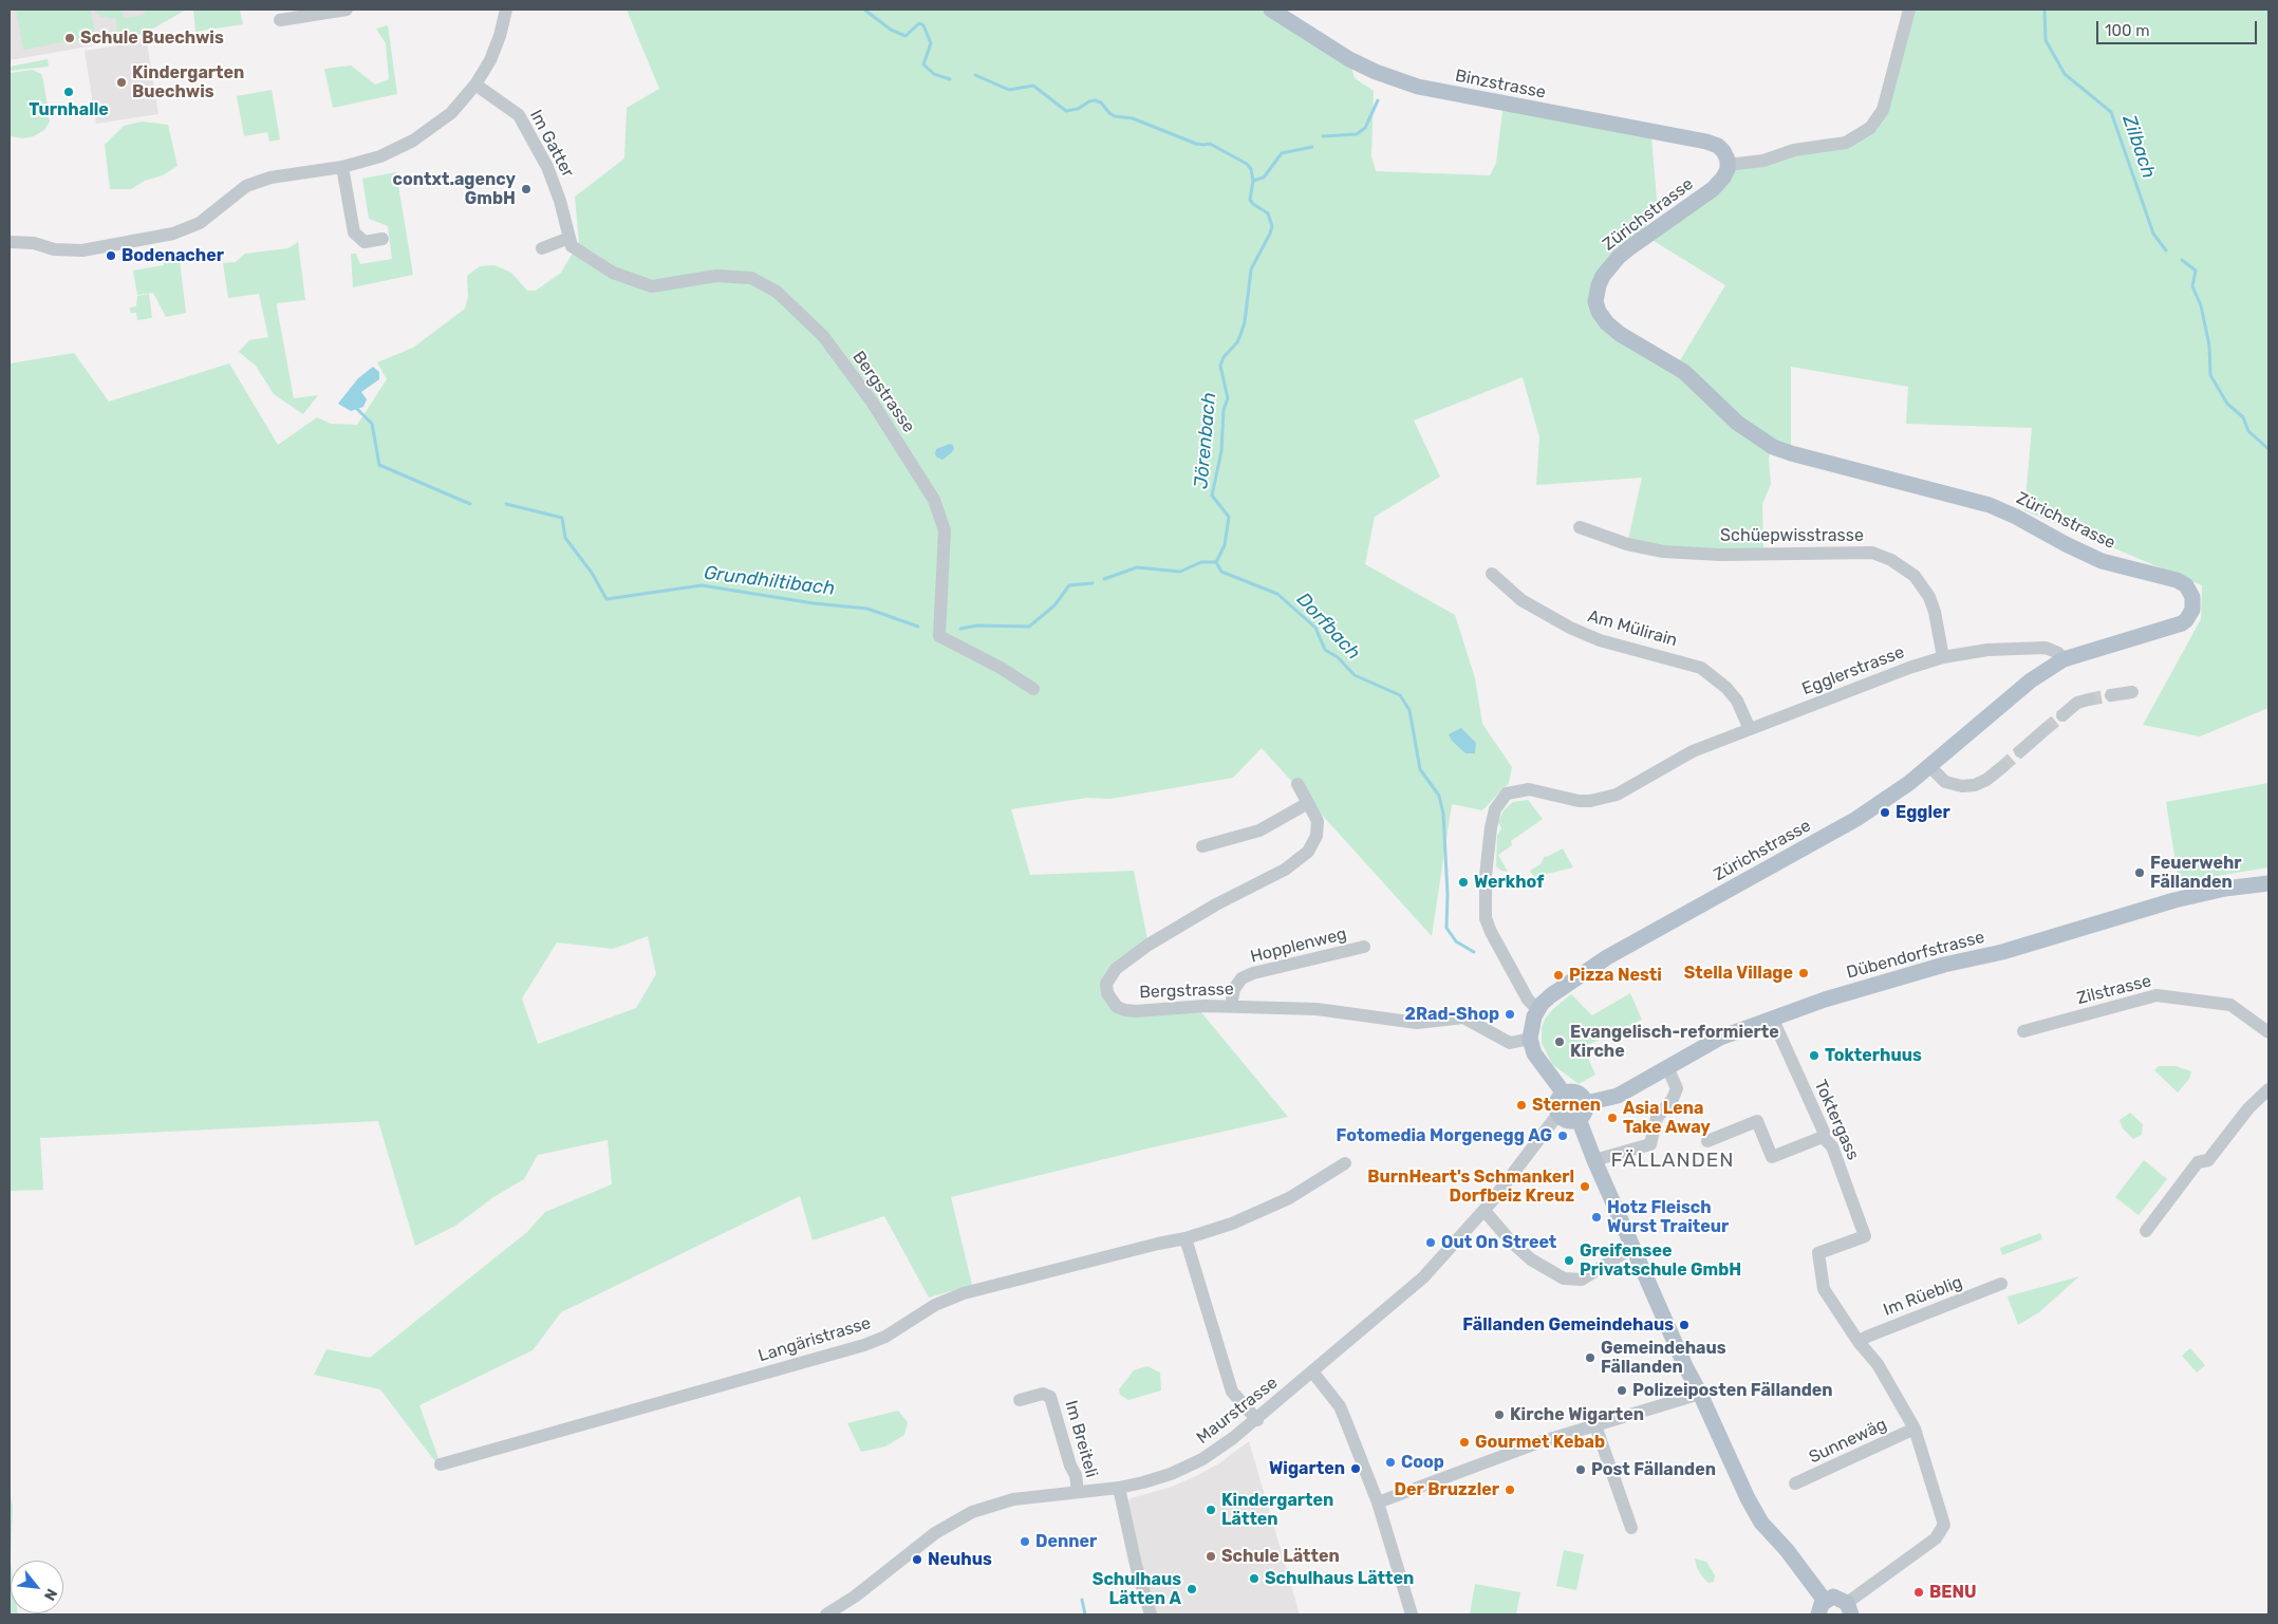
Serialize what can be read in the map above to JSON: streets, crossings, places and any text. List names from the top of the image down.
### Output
{
  "streets": {
    "main road": ["Binzstrasse", "Zürichstrasse", "Dübendorfstrasse"],
    "street": [
      "Im Gatter",
      "Bergstrasse",
      "Schüepwisstrasse",
      "Am Mülirain",
      "Egglerstrasse",
      "Hopplenweg",
      "Zilstrasse",
      "Toktergass",
      "Im Rüeblig",
      "Langäristrasse",
      "Maurstrasse",
      "Im Breiteli",
      "Sunnewäg"
    ]
  },
  "crossings": [
    ["Binzstrasse", "Zürichstrasse"],
    ["Im Gatter", "Bergstrasse"],
    ["Zürichstrasse", "Egglerstrasse"],
    ["Bergstrasse", "Hopplenweg"],
    ["Schüepwisstrasse", "Egglerstrasse"],
    ["Am Mülirain", "Egglerstrasse"],
    ["Dübendorfstrasse", "Toktergass"],
    ["Dübendorfstrasse", "Maurstrasse"],
    ["Toktergass", "Im Rüeblig"],
    ["Maurstrasse", "Im Breiteli"]
  ],
  "districts": ["FÄLLANDEN"],
  "water": [
    "Zilbach",
    "Jörenbach",
    "Grundhiltibach",
    "Dorfbach"
  ],
  "places": [
    "Schule Buechwis",
    "Kindergarten Buechwis",
    "Turnhalle",
    "contxt.agency GmbH",
    "Bodenacher",
    "Eggler",
    "Feuerwehr Fällanden",
    "Werkhof",
    "Stella Village",
    "Pizza Nesti",
    "2Rad-Shop",
    "Evangelisch-reformierte Kirche",
    "Tokterhuus",
    "Sternen",
    "Asia Lena Take Away",
    "Fotomedia Morgenegg AG",
    "BurnHeart's Schmankerl Dorfbeiz Kreuz",
    "Hotz Fleisch Wurst Traiteur",
    "Out On Street",
    "Greifensee Privatschule GmbH",
    "Fällanden Gemeindehaus",
    "Gemeindehaus Fällanden",
    "Polizeiposten Fällanden",
    "Kirche Wigarten",
    "Gourmet Kebab",
    "Coop",
    "Wigarten",
    "Post Fällanden",
    "Der Bruzzler",
    "Kindergarten Lätten",
    "Denner",
    "Schule Lätten",
    "Neuhus",
    "Schulhaus Lätten",
    "Schulhaus Lätten A",
    "BENU"
  ],
  "scale_bar": "100 m",
  "north": "bottom right"
}
